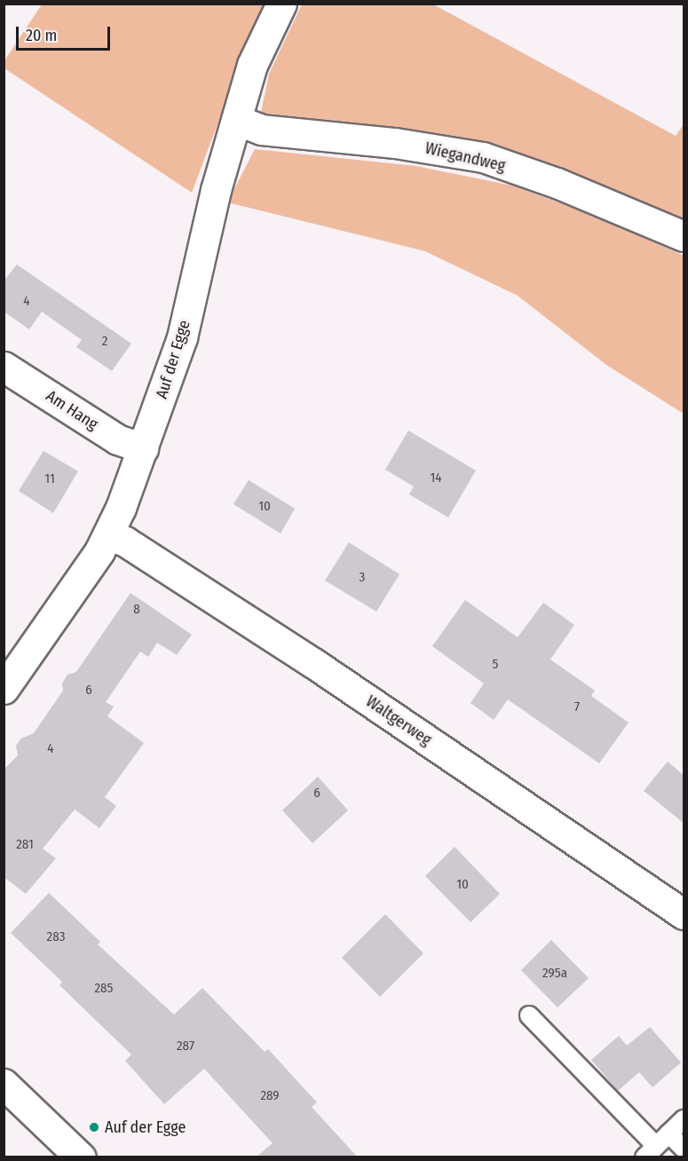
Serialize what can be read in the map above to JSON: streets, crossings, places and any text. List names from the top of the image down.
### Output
{
  "streets": {
    "street": [
      "Wiegandweg",
      "Auf der Egge",
      "Am Hang",
      "Waltgerweg"
    ]
  },
  "crossings": [
    ["Wiegandweg", "Auf der Egge"],
    ["Auf der Egge", "Am Hang"],
    ["Auf der Egge", "Waltgerweg"]
  ],
  "places": ["Auf der Egge"],
  "house_numbers": [
    "4",
    "2",
    "14",
    "11",
    "10",
    "3",
    "8",
    "5",
    "6",
    "7",
    "4",
    "6",
    "281",
    "10",
    "283",
    "295a",
    "285",
    "287",
    "289"
  ],
  "scale_bar": "20 m"
}
